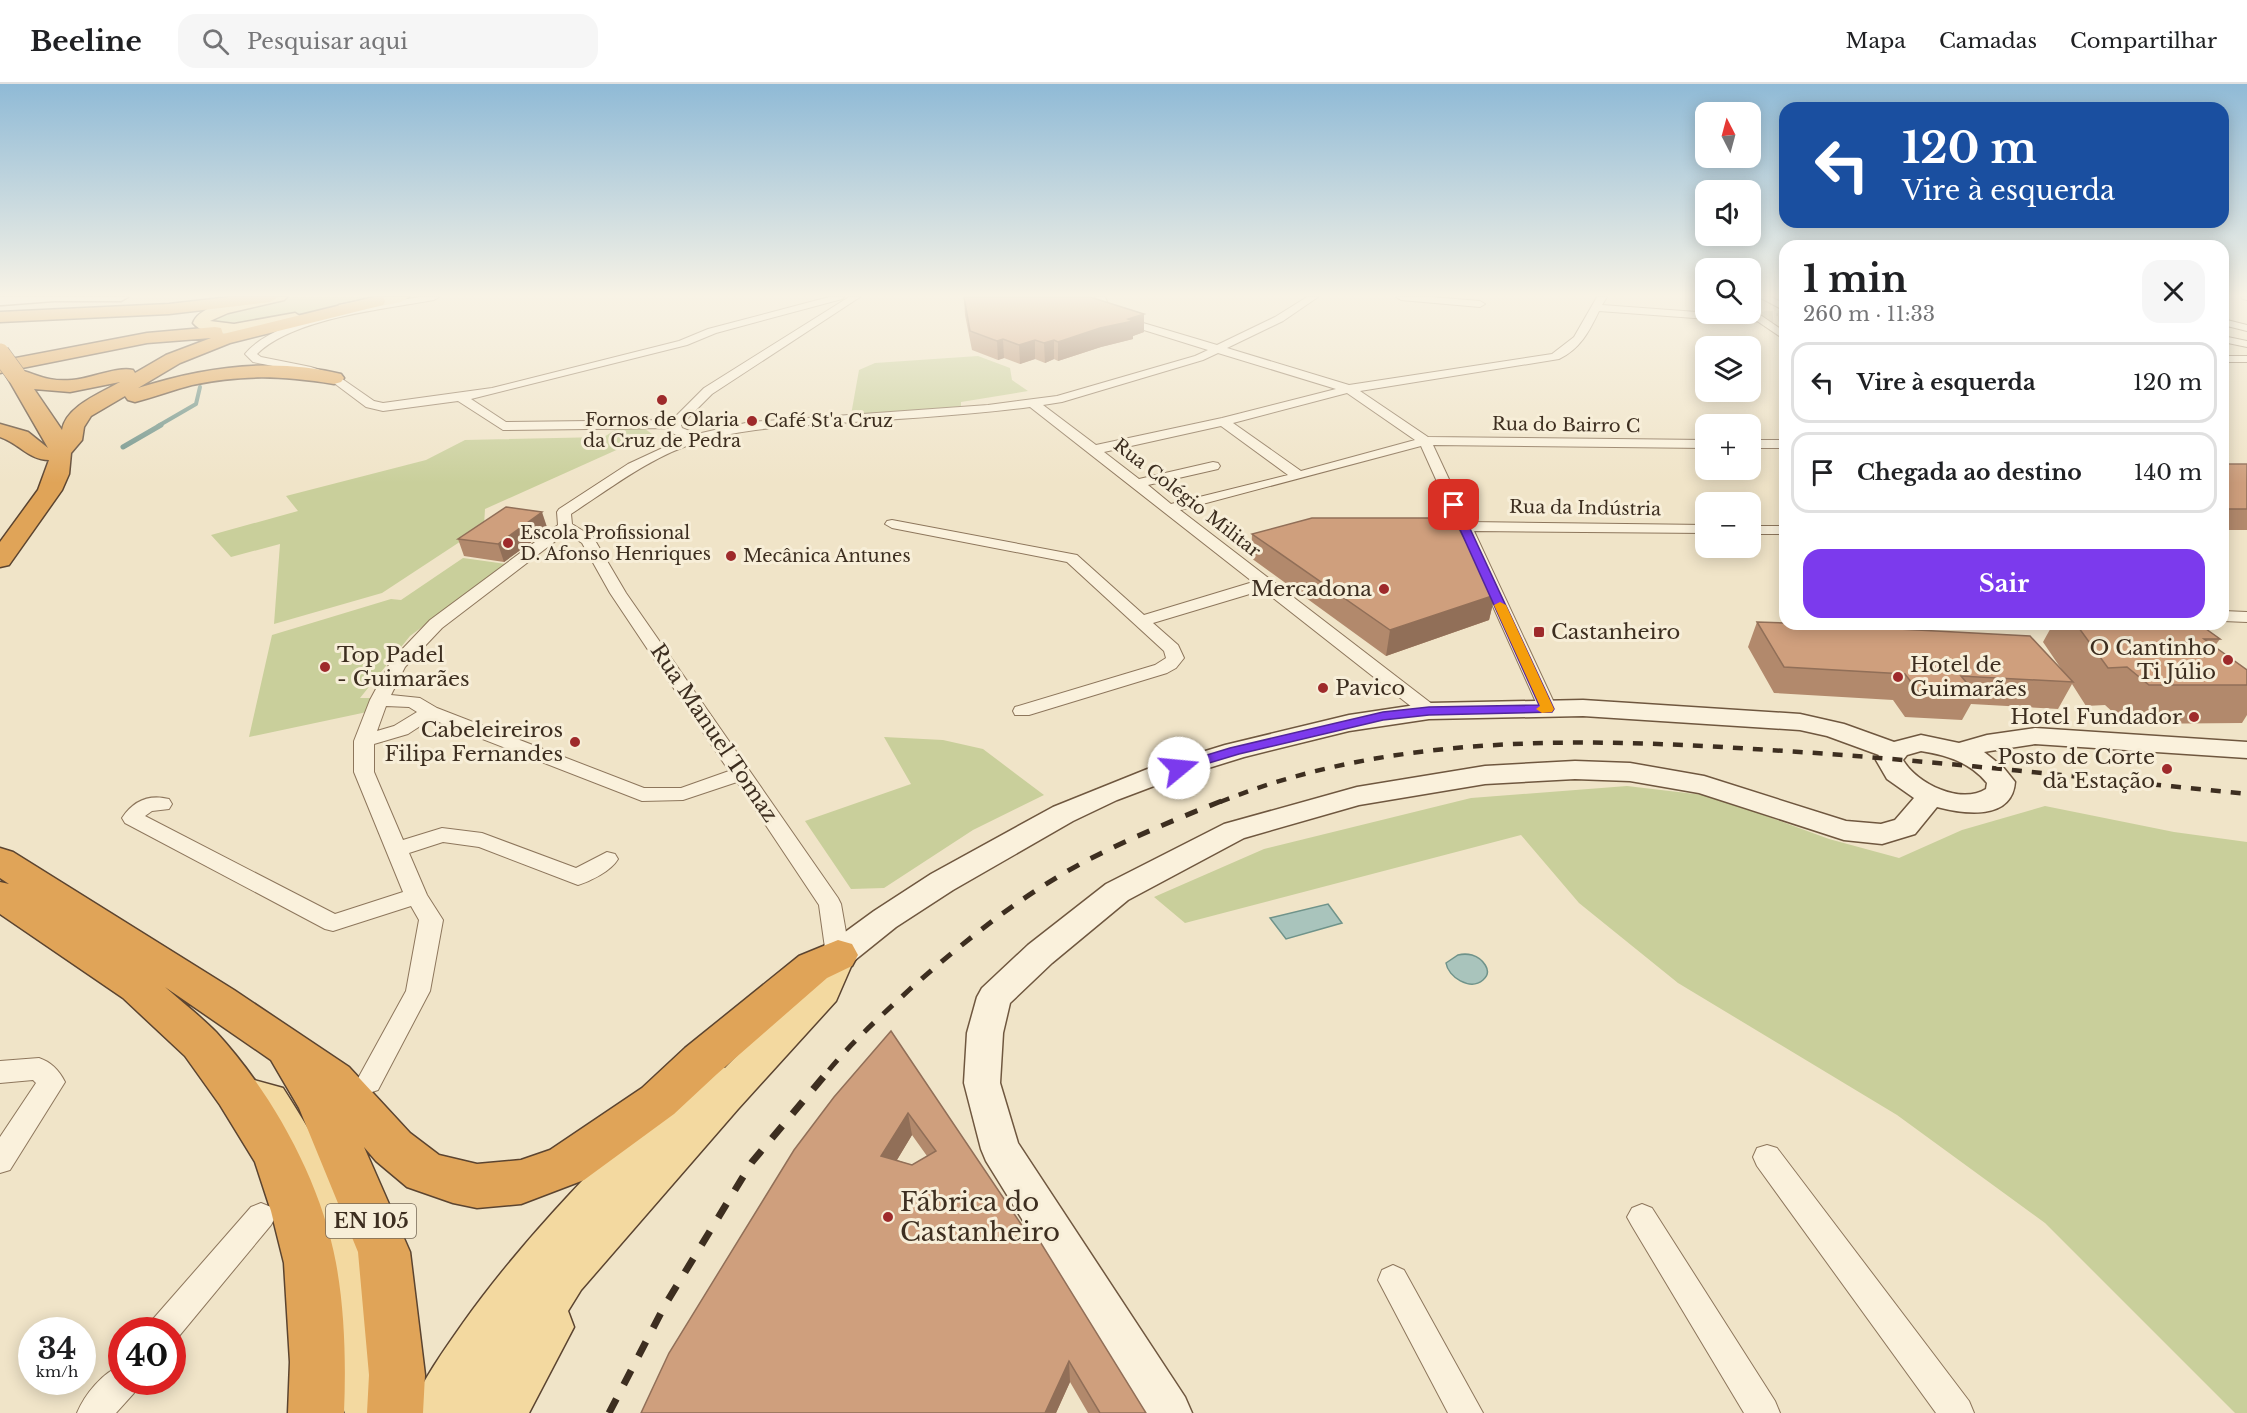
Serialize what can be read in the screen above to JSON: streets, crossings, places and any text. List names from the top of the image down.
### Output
{
  "streets": {
    "highway": ["EN 105"],
    "street": [
      "Rua do Bairro C",
      "Rua Colégio Militar",
      "Rua da Indústria",
      "Rua Manuel Tomaz"
    ]
  },
  "crossings": [
    ["Rua do Bairro C", "Rua Colégio Militar"]
  ],
  "places": {
    "other": [
      "Fornos de Olaria da Cruz de Pedra",
      "Café St'a Cruz",
      "Escola Profissional D. Afonso Henriques",
      "Mecânica Antunes",
      "Mercadona",
      "O Cantinho Ti Júlio",
      "Top Padel - Guimarães",
      "Hotel de Guimarães",
      "Pavico",
      "Hotel Fundador",
      "Cabeleireiros Filipa Fernandes",
      "Posto de Corte da Estação",
      "Fábrica do Castanheiro"
    ],
    "transit": ["Castanheiro"]
  },
  "north": "top",
  "page": {
    "header": "Beeline",
    "search": "Pesquisar aqui",
    "nav": ["Mapa", "Camadas", "Compartilhar"],
    "map_buttons": ["+", "−"],
    "turn": ["120 m", "Vire à esquerda"],
    "heading": ["1 min", "260 m · 11:33"],
    "list": [
      {
        "name": "Vire à esquerda",
        "value": "120 m"
      },
      {
        "name": "Chegada ao destino",
        "value": "140 m"
      }
    ],
    "buttons": "Sair",
    "speed": "34 km/h",
    "limit": "40"
  }
}
